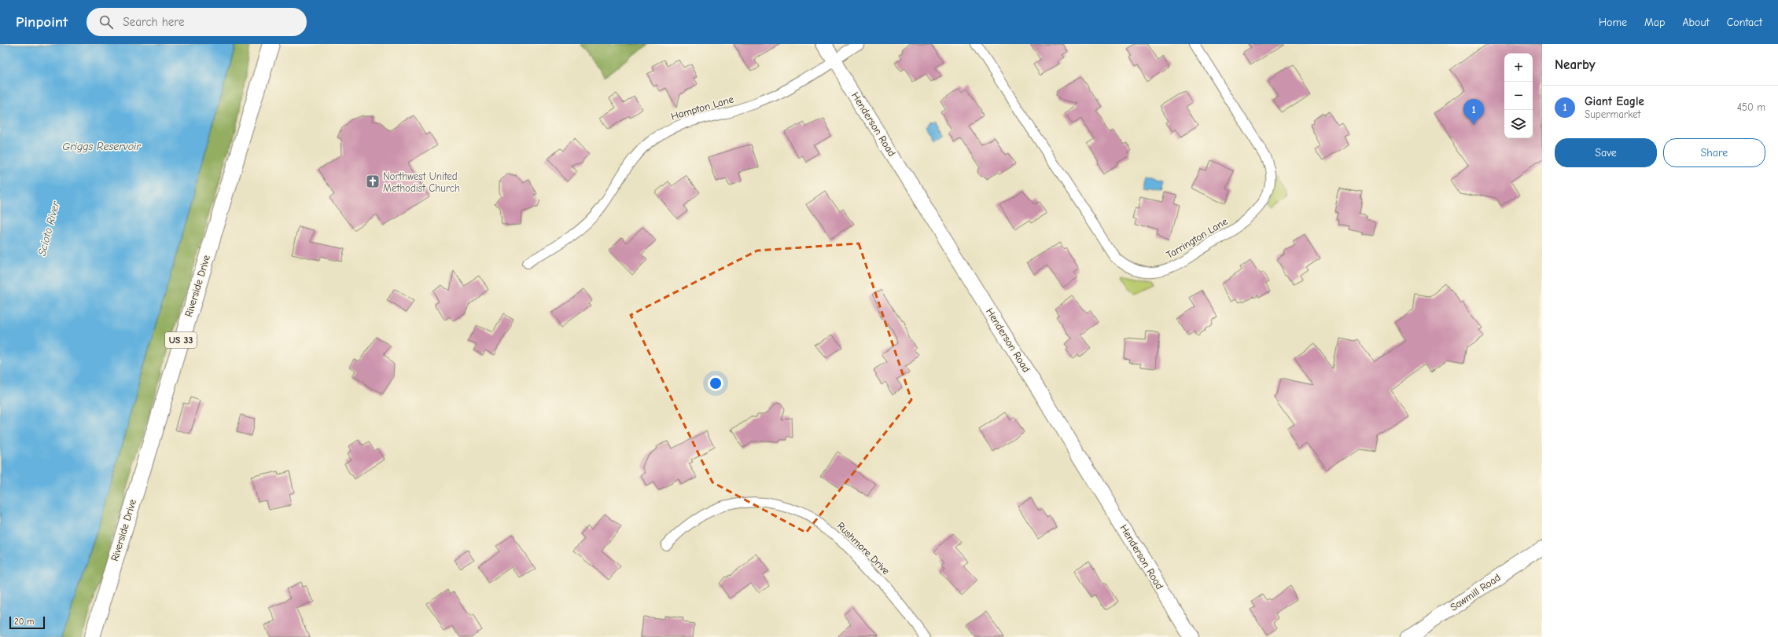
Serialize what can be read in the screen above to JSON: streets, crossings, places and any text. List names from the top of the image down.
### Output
{
  "streets": {
    "main road": [
      "Henderson Road",
      "Riverside Drive",
      "US 33",
      "Sawmill Road"
    ],
    "street": ["Hampton Lane", "Tarrington Lane", "Rushmore Drive"]
  },
  "crossings": [
    ["Hampton Lane", "Henderson Road"]
  ],
  "water": ["Griggs Reservoir", "Scioto River"],
  "places": {
    "church": ["Northwest United Methodist Church"]
  },
  "scale_bar": "20 m",
  "page": {
    "header": "Pinpoint",
    "search": "Search here",
    "nav": [
      "Home",
      "Map",
      "About",
      "Contact"
    ],
    "heading": "Nearby",
    "map_buttons": ["+", "−"],
    "list": [
      {
        "mark": "1",
        "name": "Giant Eagle",
        "note": "Supermarket",
        "value": "450 m"
      }
    ],
    "pins": "1",
    "buttons": ["Save", "Share"],
    "scale": "20 m"
  }
}
